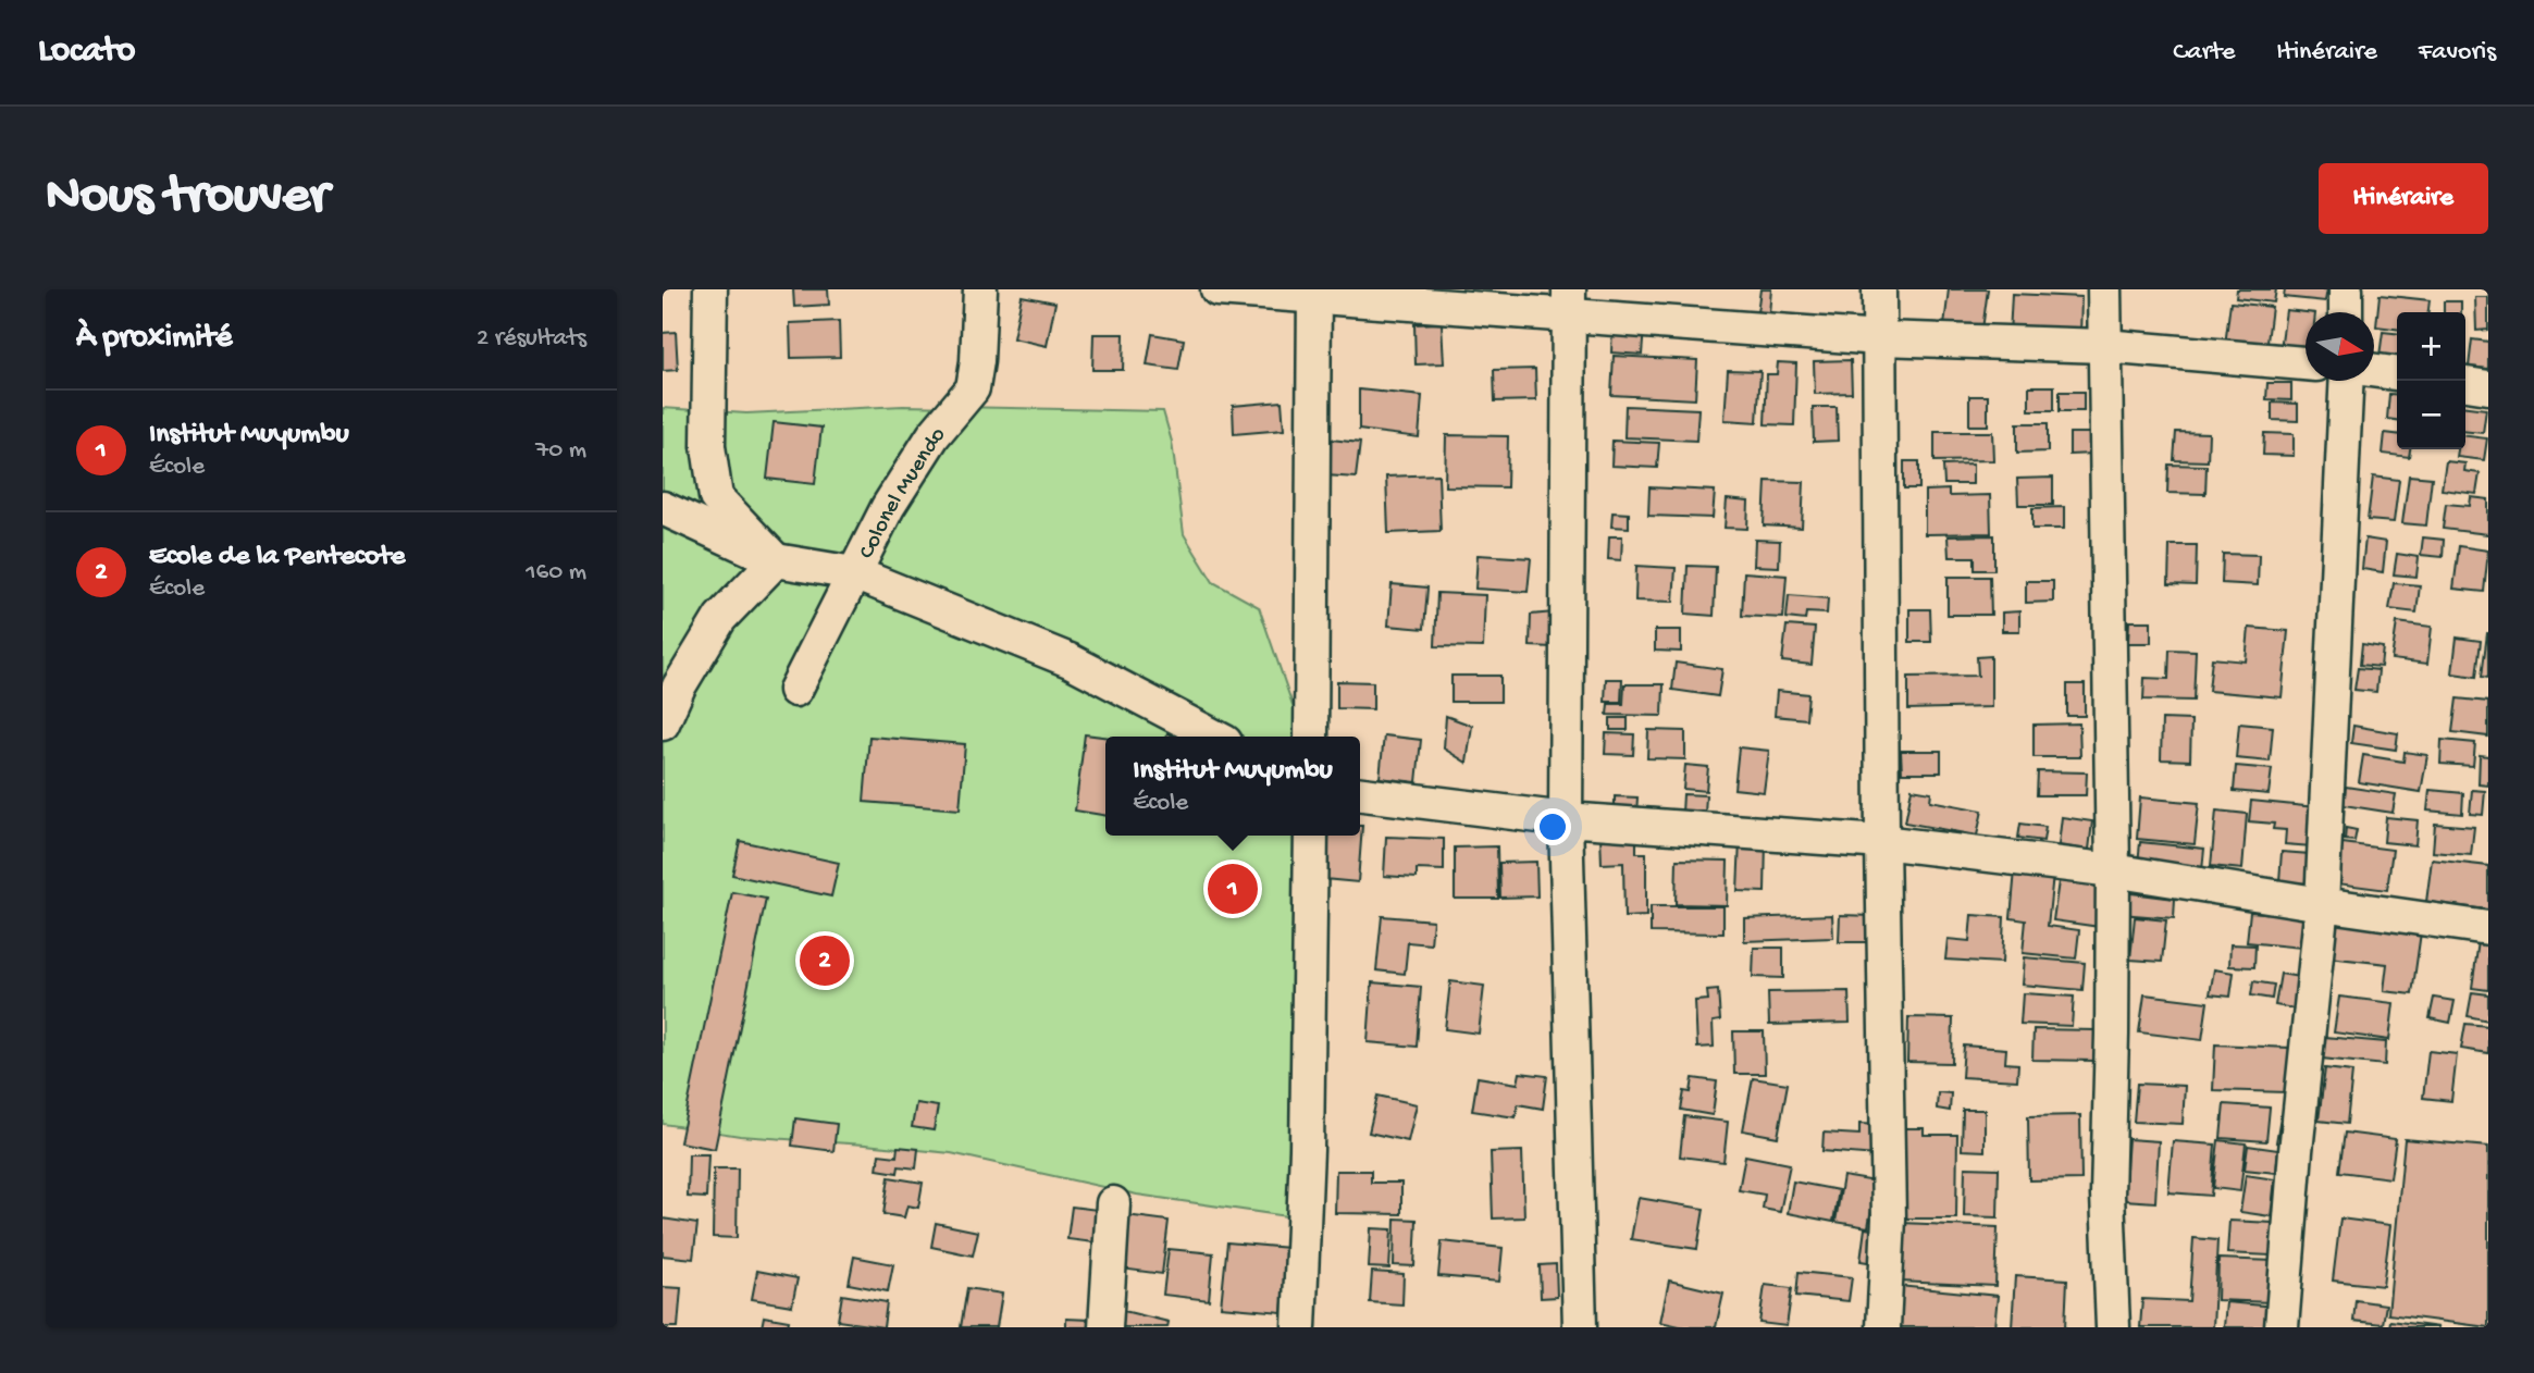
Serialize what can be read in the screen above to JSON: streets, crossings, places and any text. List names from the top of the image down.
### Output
{
  "streets": {
    "street": ["Colonel Muendo"]
  },
  "north": "right",
  "page": {
    "header": "Locato",
    "nav": ["Carte", "Itinéraire", "Favoris"],
    "buttons": "Itinéraire",
    "title": "Nous trouver",
    "heading": ["À proximité", "2 résultats"],
    "map_buttons": ["+", "−"],
    "list": [
      {
        "mark": "1",
        "name": "Institut Muyumbu",
        "note": "École",
        "value": "70 m"
      },
      {
        "mark": "2",
        "name": "Ecole de la Pentecote",
        "note": "École",
        "value": "160 m"
      }
    ],
    "popup": ["Institut Muyumbu", "École"],
    "pins": ["1", "2"]
  }
}
